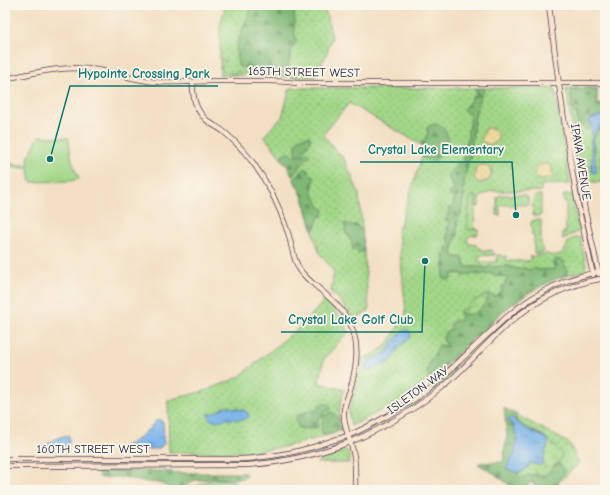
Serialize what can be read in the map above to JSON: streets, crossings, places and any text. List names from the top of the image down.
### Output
{
  "streets": {
    "street": [
      "165TH STREET WEST",
      "IPAVA AVENUE",
      "ISLETON WAY",
      "160TH STREET WEST"
    ]
  },
  "crossings": [
    ["165TH STREET WEST", "IPAVA AVENUE"],
    ["IPAVA AVENUE", "ISLETON WAY"],
    ["ISLETON WAY", "160TH STREET WEST"]
  ],
  "places": ["Hypointe Crossing Park", "Crystal Lake Elementary", "Crystal Lake Golf Club"]
}
